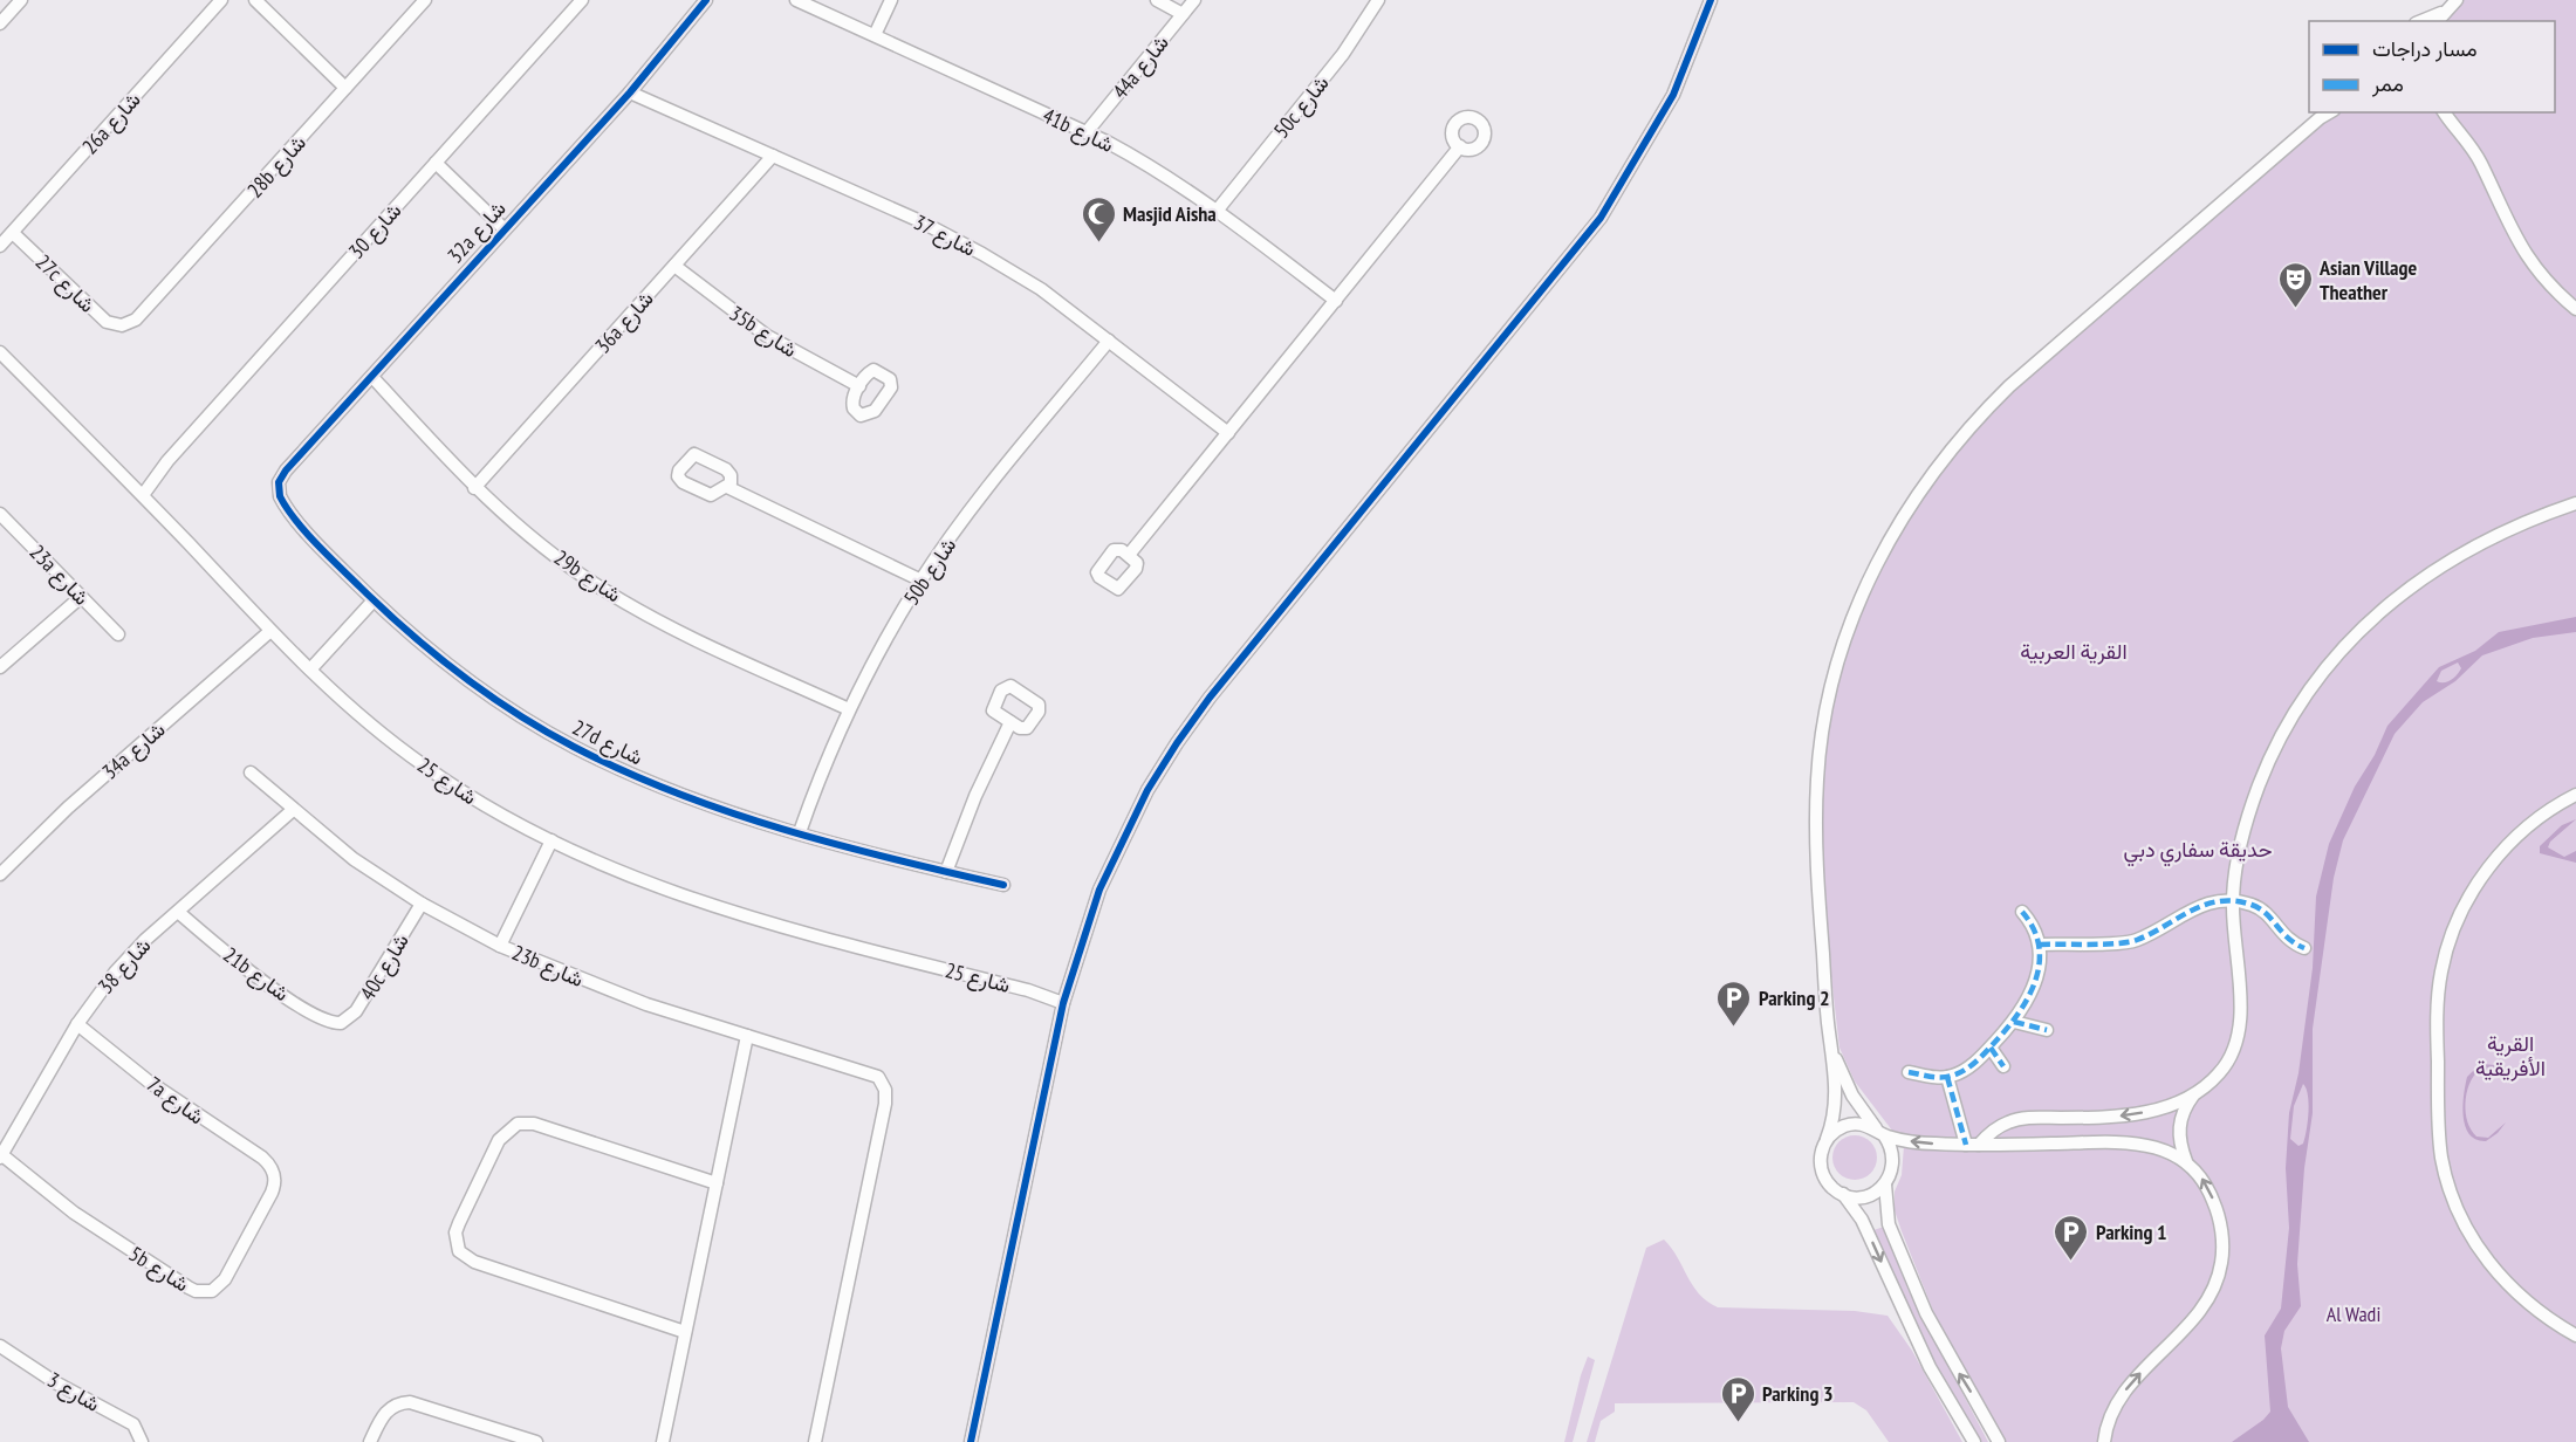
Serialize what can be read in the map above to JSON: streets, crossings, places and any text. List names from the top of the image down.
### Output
{
  "streets": {
    "street": [
      "44a شارع",
      "50c شارع",
      "26a شارع",
      "41b شارع",
      "28b شارع",
      "شارع 30",
      "32a شارع",
      "شارع 37",
      "27c شارع",
      "36a شارع",
      "35b شارع",
      "50b شارع",
      "23a شارع",
      "29b شارع",
      "27d شارع",
      "34a شارع",
      "شارع 25",
      "شارع 38",
      "23b شارع",
      "40c شارع",
      "21b شارع",
      "7a شارع",
      "5b شارع",
      "شارع 3"
    ]
  },
  "crossings": [
    ["44a شارع", "41b شارع"],
    ["50c شارع", "41b شارع"],
    ["26a شارع", "27c شارع"],
    ["28b شارع", "27c شارع"],
    ["شارع 30", "شارع 25"],
    ["32a شارع", "شارع 37"],
    ["32a شارع", "29b شارع"],
    ["32a شارع", "27d شارع"],
    ["شارع 37", "36a شارع"],
    ["شارع 37", "50b شارع"],
    ["36a شارع", "35b شارع"],
    ["36a شارع", "29b شارع"],
    ["50b شارع", "29b شارع"],
    ["50b شارع", "27d شارع"],
    ["34a شارع", "شارع 25"],
    ["شارع 38", "23b شارع"],
    ["شارع 38", "21b شارع"],
    ["شارع 38", "7a شارع"],
    ["شارع 38", "5b شارع"],
    ["23b شارع", "40c شارع"],
    ["40c شارع", "21b شارع"],
    ["7a شارع", "5b شارع"]
  ],
  "parks": [
    "القرية العربية",
    "حديقة سفاري دبي",
    "القرية الأفريقية",
    "Al Wadi"
  ],
  "places": {
    "mosque": ["Masjid Aisha"],
    "theatre": ["Asian Village Theather"],
    "parking": ["Parking 2", "Parking 1", "Parking 3"]
  },
  "legend": ["مسار دراجات", "ممر"]
}
